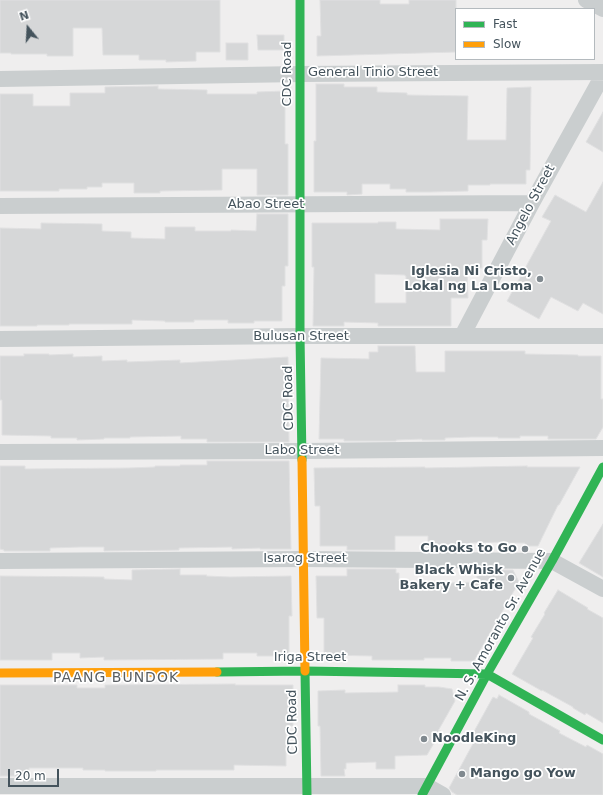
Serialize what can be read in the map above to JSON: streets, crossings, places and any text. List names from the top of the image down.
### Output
{
  "streets": {
    "street": [
      "General Tinio Street",
      "CDC Road",
      "Abao Street",
      "Angelo Street",
      "Bulusan Street",
      "Labo Street",
      "Isarog Street",
      "N. S. Amoranto Sr. Avenue",
      "Iriga Street"
    ]
  },
  "crossings": [
    ["General Tinio Street", "CDC Road"],
    ["General Tinio Street", "Angelo Street"],
    ["CDC Road", "Abao Street"],
    ["CDC Road", "Bulusan Street"],
    ["CDC Road", "Labo Street"],
    ["CDC Road", "Isarog Street"],
    ["CDC Road", "Iriga Street"],
    ["Abao Street", "Angelo Street"],
    ["Angelo Street", "Bulusan Street"],
    ["Isarog Street", "N. S. Amoranto Sr. Avenue"],
    ["N. S. Amoranto Sr. Avenue", "Iriga Street"]
  ],
  "districts": ["PAANG BUNDOK"],
  "places": [
    "Iglesia Ni Cristo, Lokal ng La Loma",
    "Chooks to Go",
    "Black Whisk Bakery + Cafe",
    "NoodleKing",
    "Mango go Yow"
  ],
  "legend": ["Fast", "Slow"],
  "scale_bar": "20 m",
  "north": "top"
}
